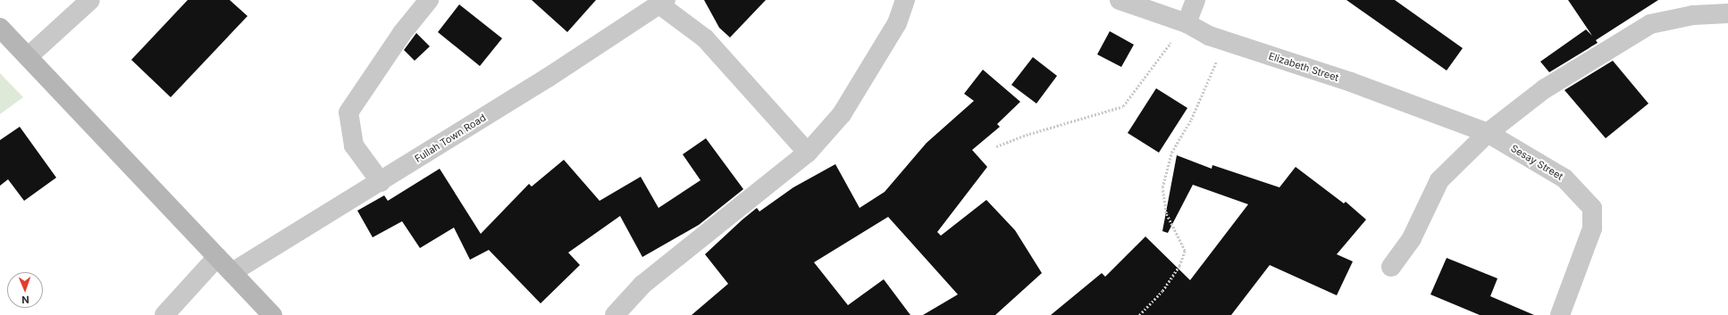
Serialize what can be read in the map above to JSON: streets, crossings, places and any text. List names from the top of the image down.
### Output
{
  "streets": {
    "street": ["Elizabeth Street", "Fullah Town Road", "Sesay Street"]
  },
  "crossings": [
    ["Elizabeth Street", "Sesay Street"]
  ],
  "north": "bottom"
}
